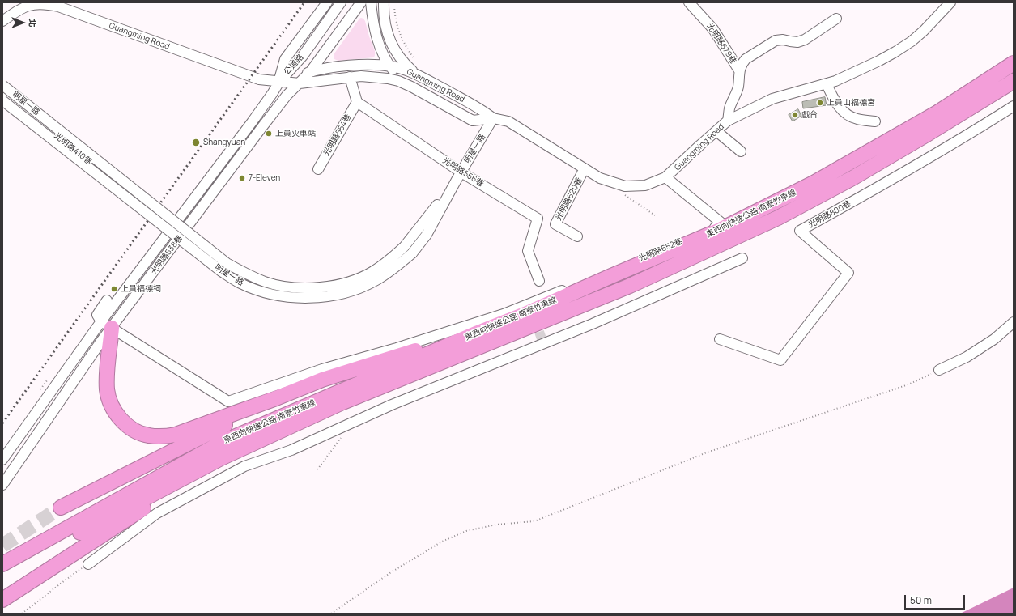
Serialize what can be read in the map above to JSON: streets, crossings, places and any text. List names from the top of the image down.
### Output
{
  "streets": {
    "highway": ["東西向快速公路 南寮竹東線"],
    "street": [
      "Guangming Road",
      "光明路679巷",
      "公道路",
      "明星一路",
      "光明路554巷",
      "光明路410巷",
      "光明路556巷",
      "光明路620巷",
      "光明路800巷",
      "光明路652巷",
      "光明路538巷"
    ]
  },
  "crossings": [
    ["Guangming Road", "公道路"],
    ["Guangming Road", "明星一路"],
    ["Guangming Road", "光明路620巷"],
    ["Guangming Road", "光明路652巷"],
    ["Guangming Road", "光明路538巷"],
    ["公道路", "光明路538巷"],
    ["明星一路", "光明路556巷"],
    ["光明路554巷", "光明路556巷"],
    ["光明路652巷", "光明路538巷"]
  ],
  "places": [
    "上員山福德宮",
    "戲台",
    "上員火車站",
    "Shangyuan",
    "7-Eleven",
    "上員福德祠"
  ],
  "scale_bar": "50 m",
  "north": "right"
}
